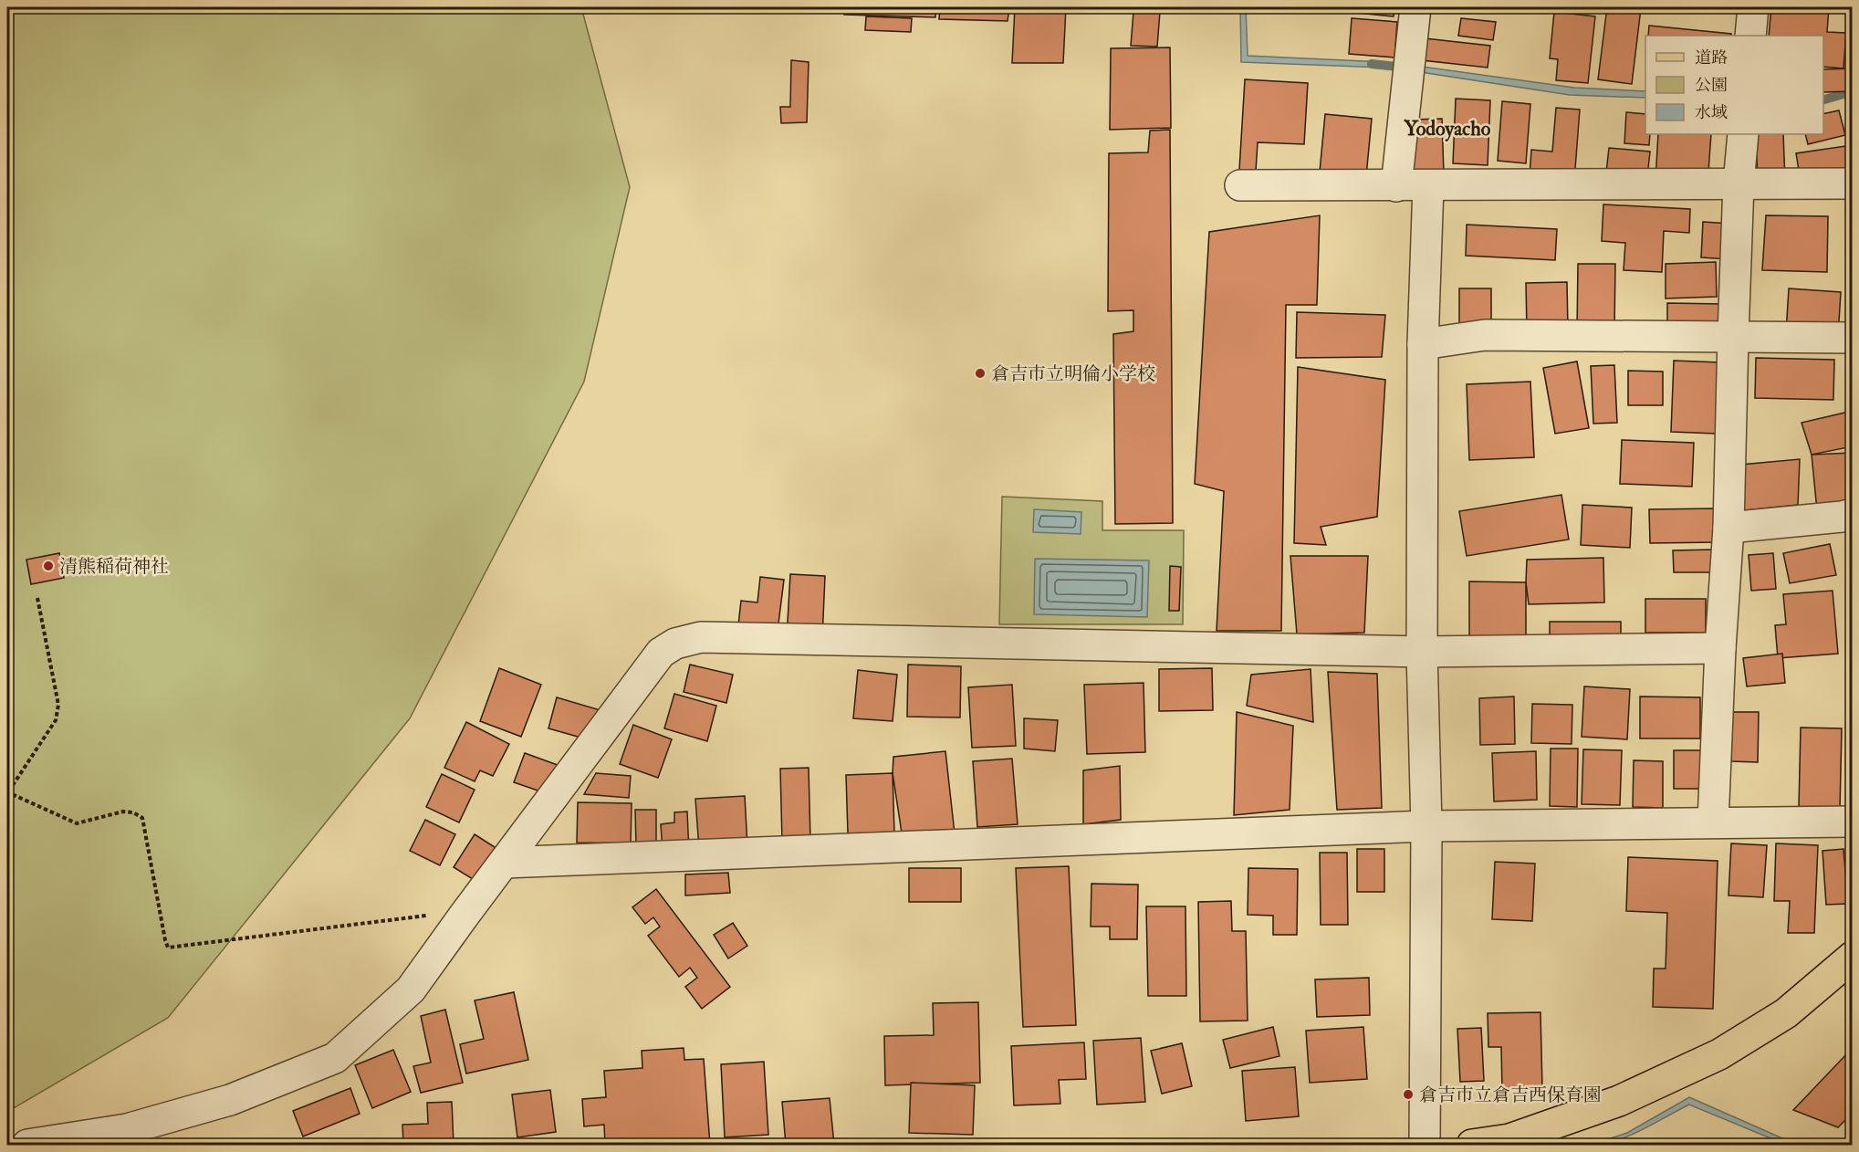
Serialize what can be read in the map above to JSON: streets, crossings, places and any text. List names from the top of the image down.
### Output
{
  "districts": ["Yodoyacho"],
  "places": ["倉吉市立明倫小学校", "清熊稲荷神社", "倉吉市立倉吉西保育園"],
  "legend": ["道路", "公園", "水域"]
}
